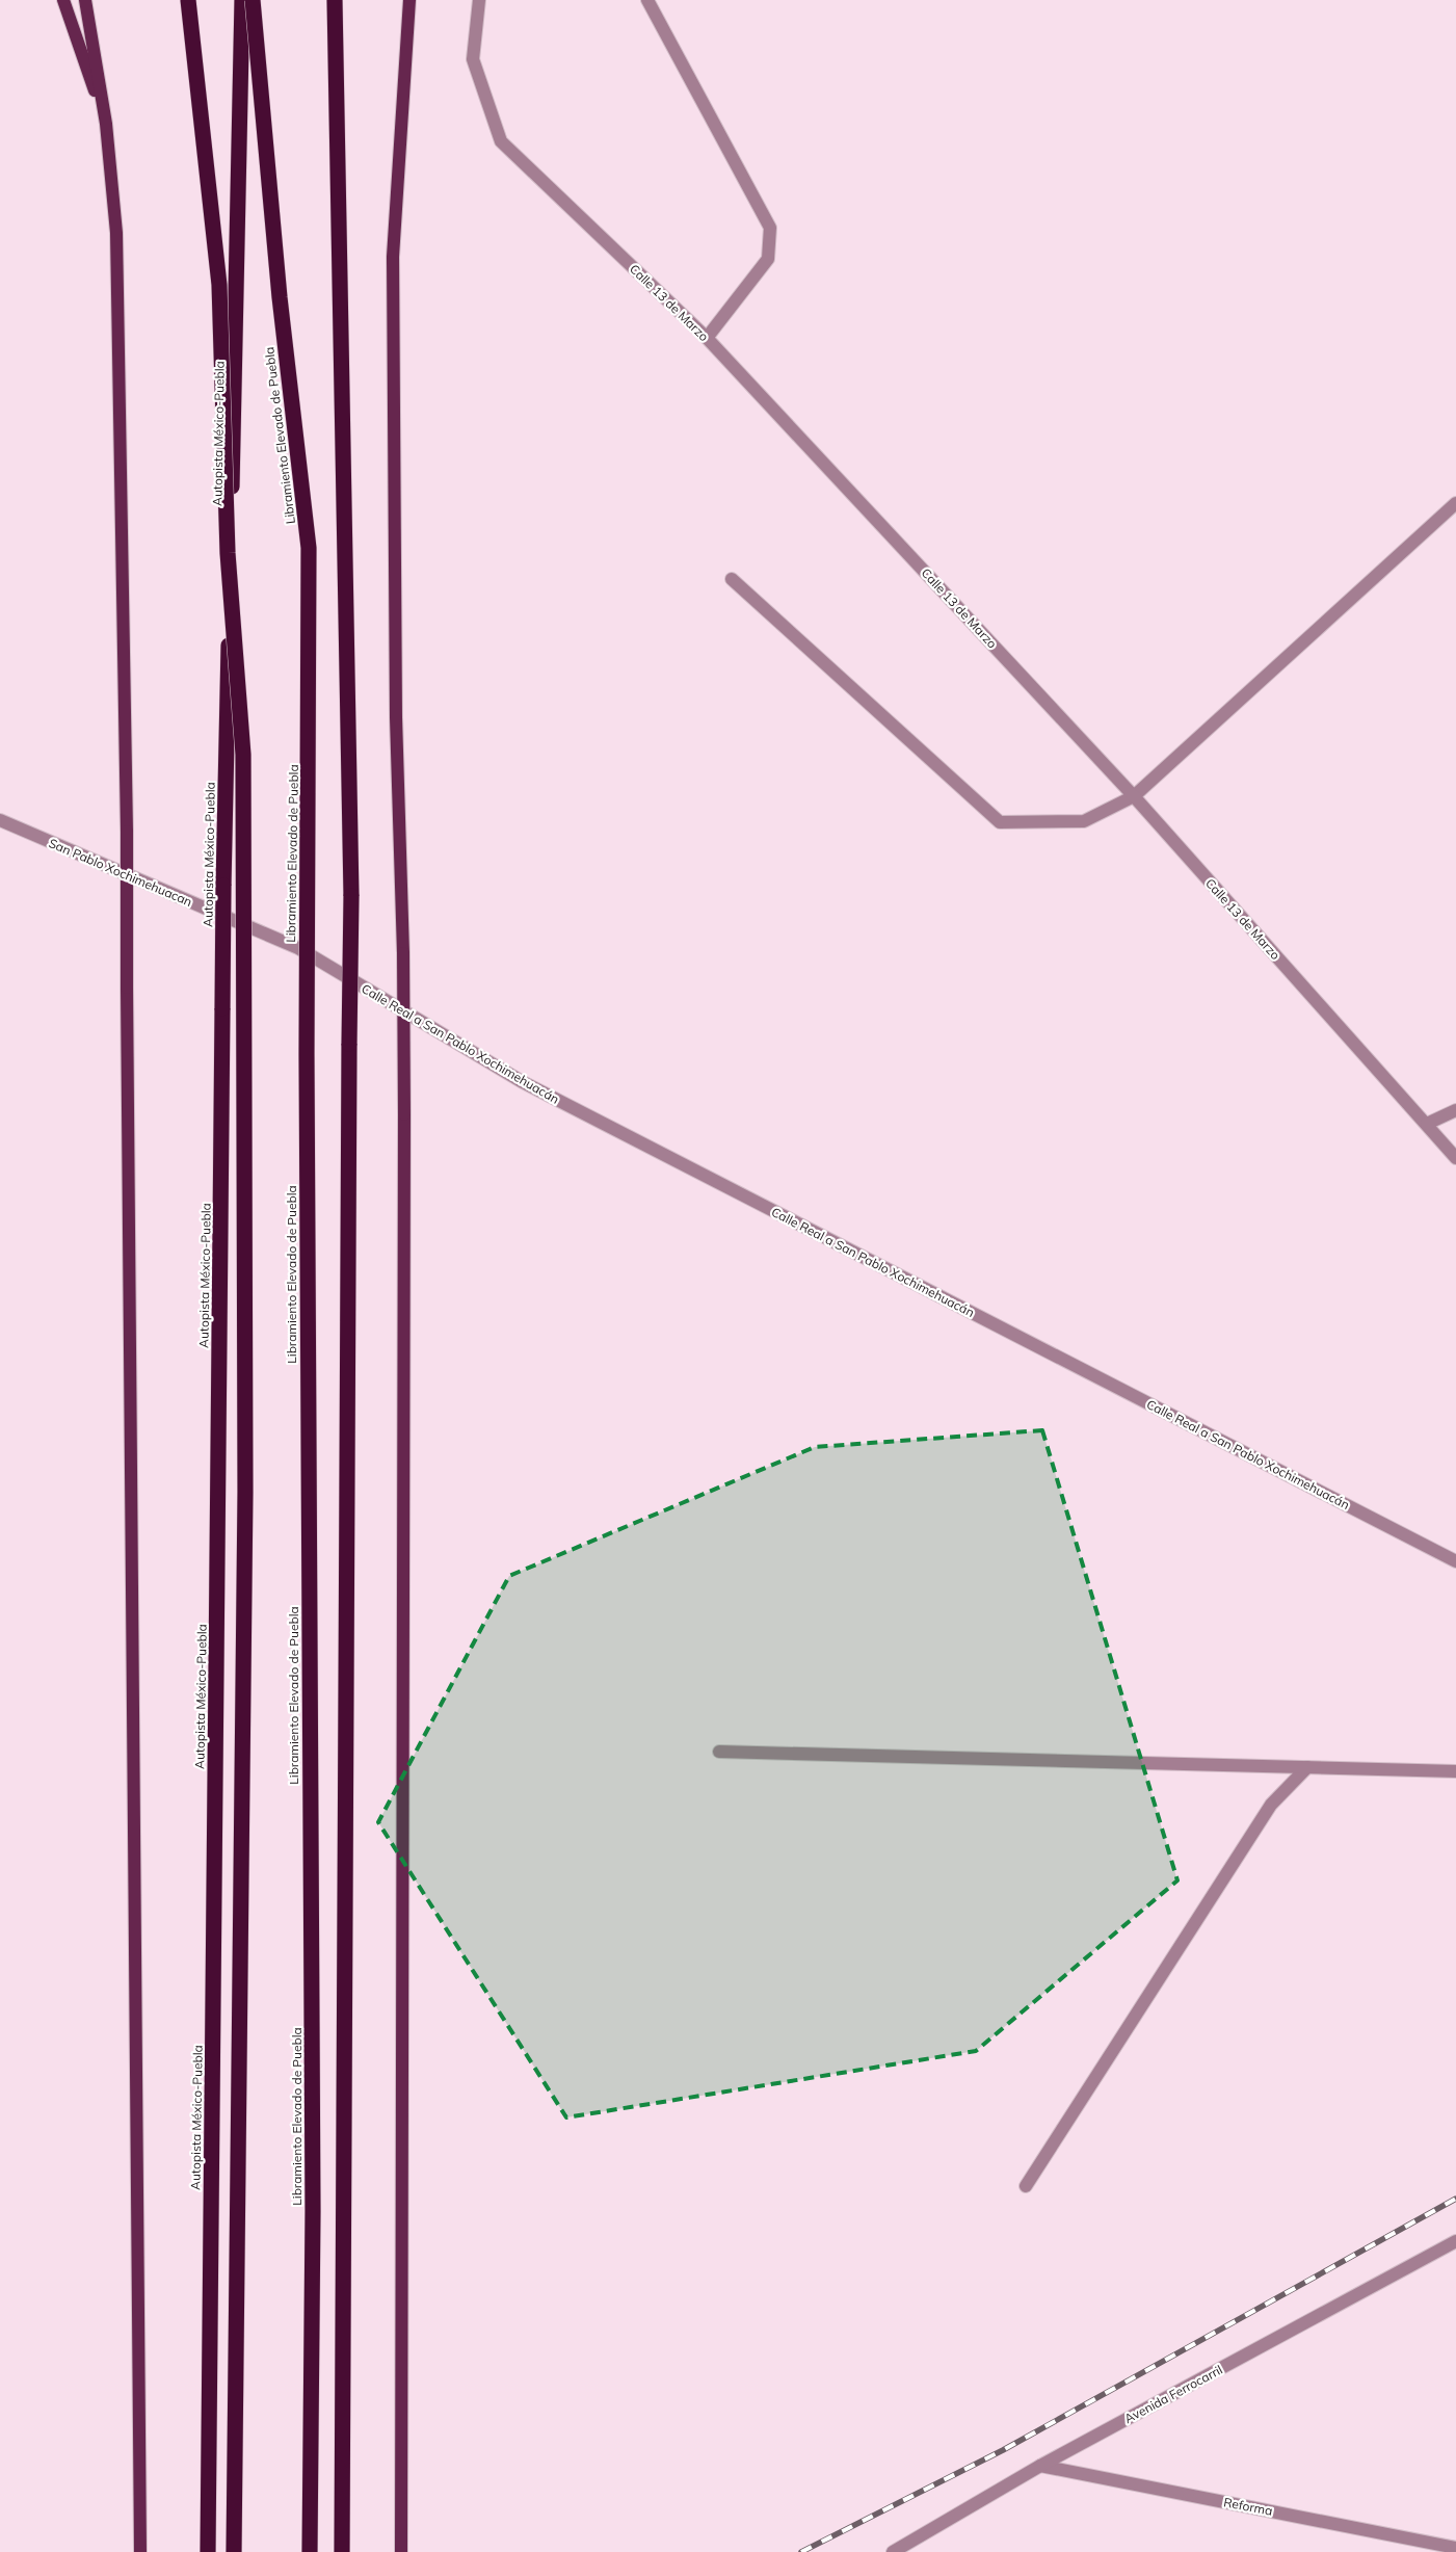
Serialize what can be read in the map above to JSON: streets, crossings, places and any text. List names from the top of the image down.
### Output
{
  "streets": {
    "highway": ["Autopista México-Puebla", "Libramiento Elevado de Puebla"],
    "street": [
      "Calle 13 de Marzo",
      "San Pablo Xochimehuacan",
      "Calle Real a San Pablo Xochimehuacán",
      "Avenida Ferrocarril",
      "Reforma"
    ]
  },
  "crossings": [
    ["San Pablo Xochimehuacan", "Calle Real a San Pablo Xochimehuacán"],
    ["Avenida Ferrocarril", "Reforma"]
  ]
}
